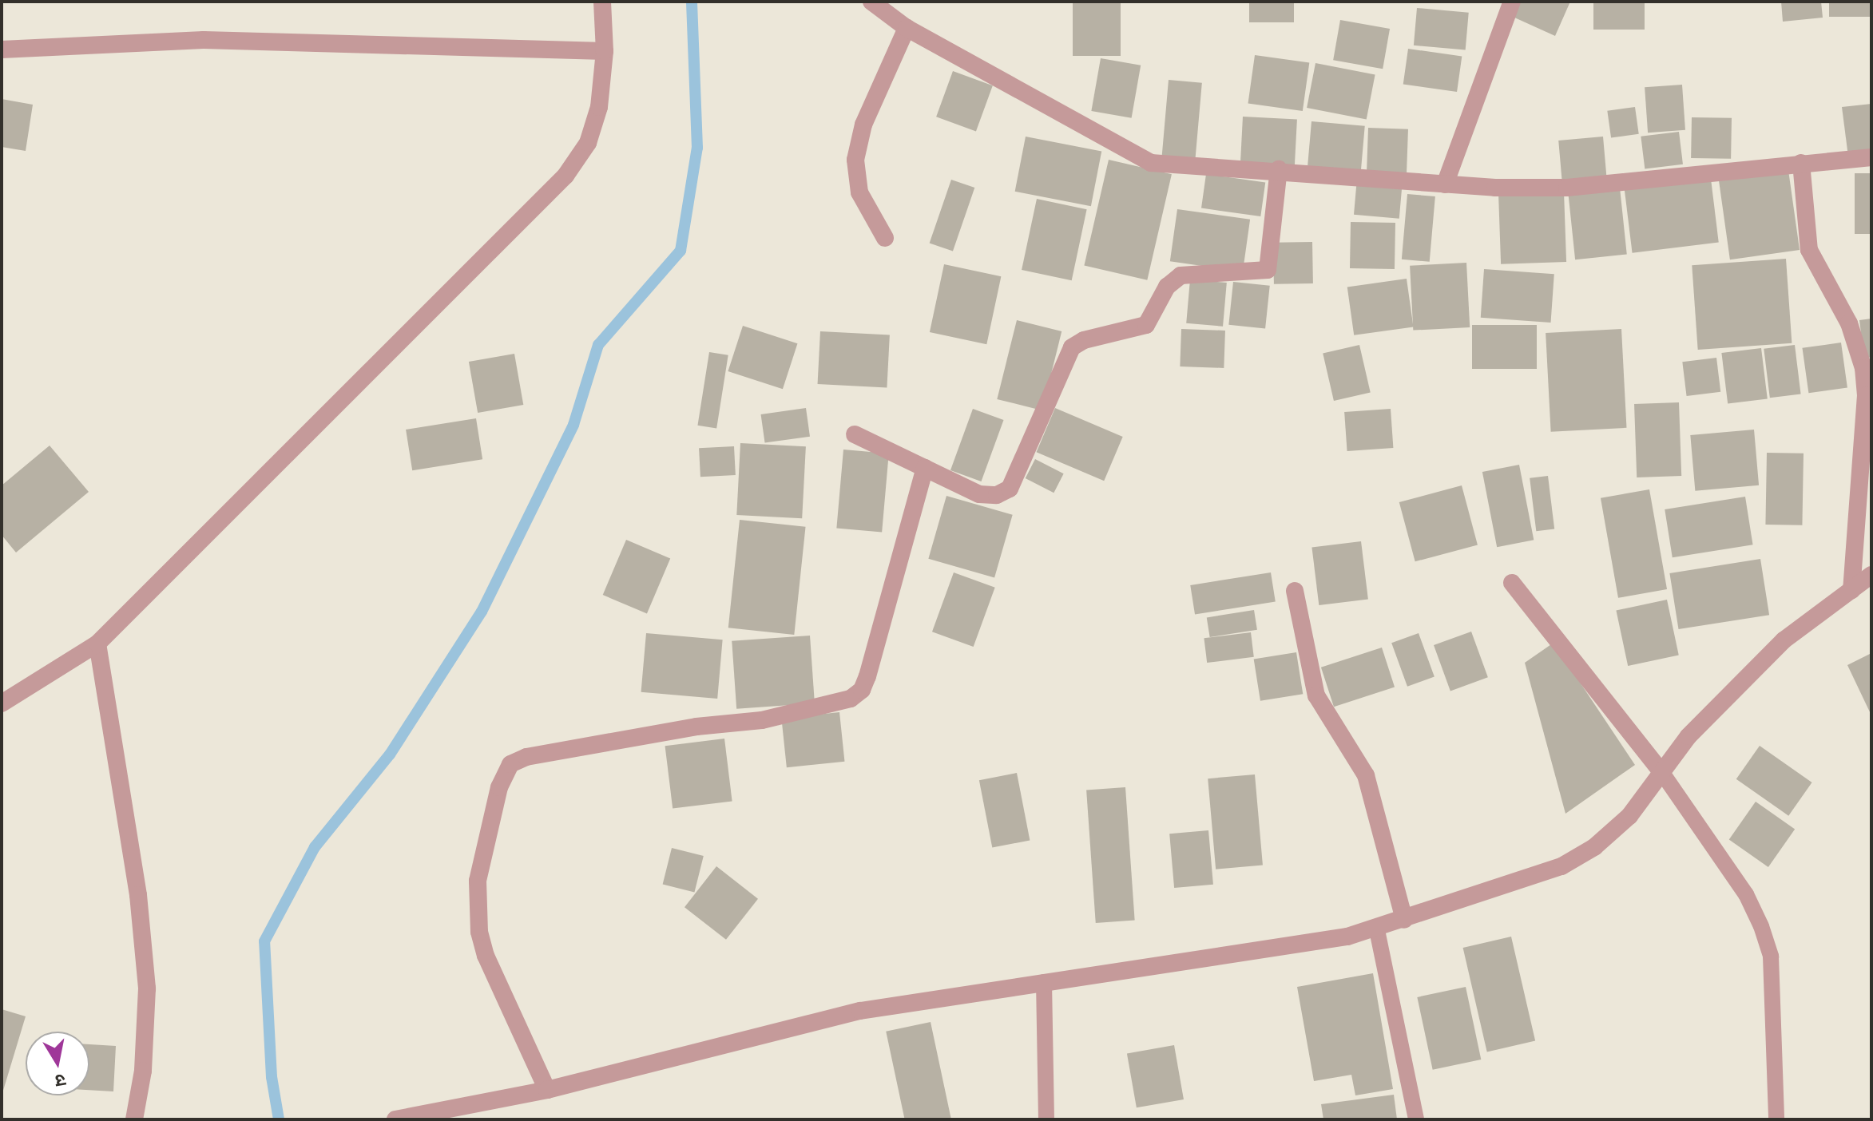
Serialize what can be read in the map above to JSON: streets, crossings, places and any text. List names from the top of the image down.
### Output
{
  "north": "bottom"
}
